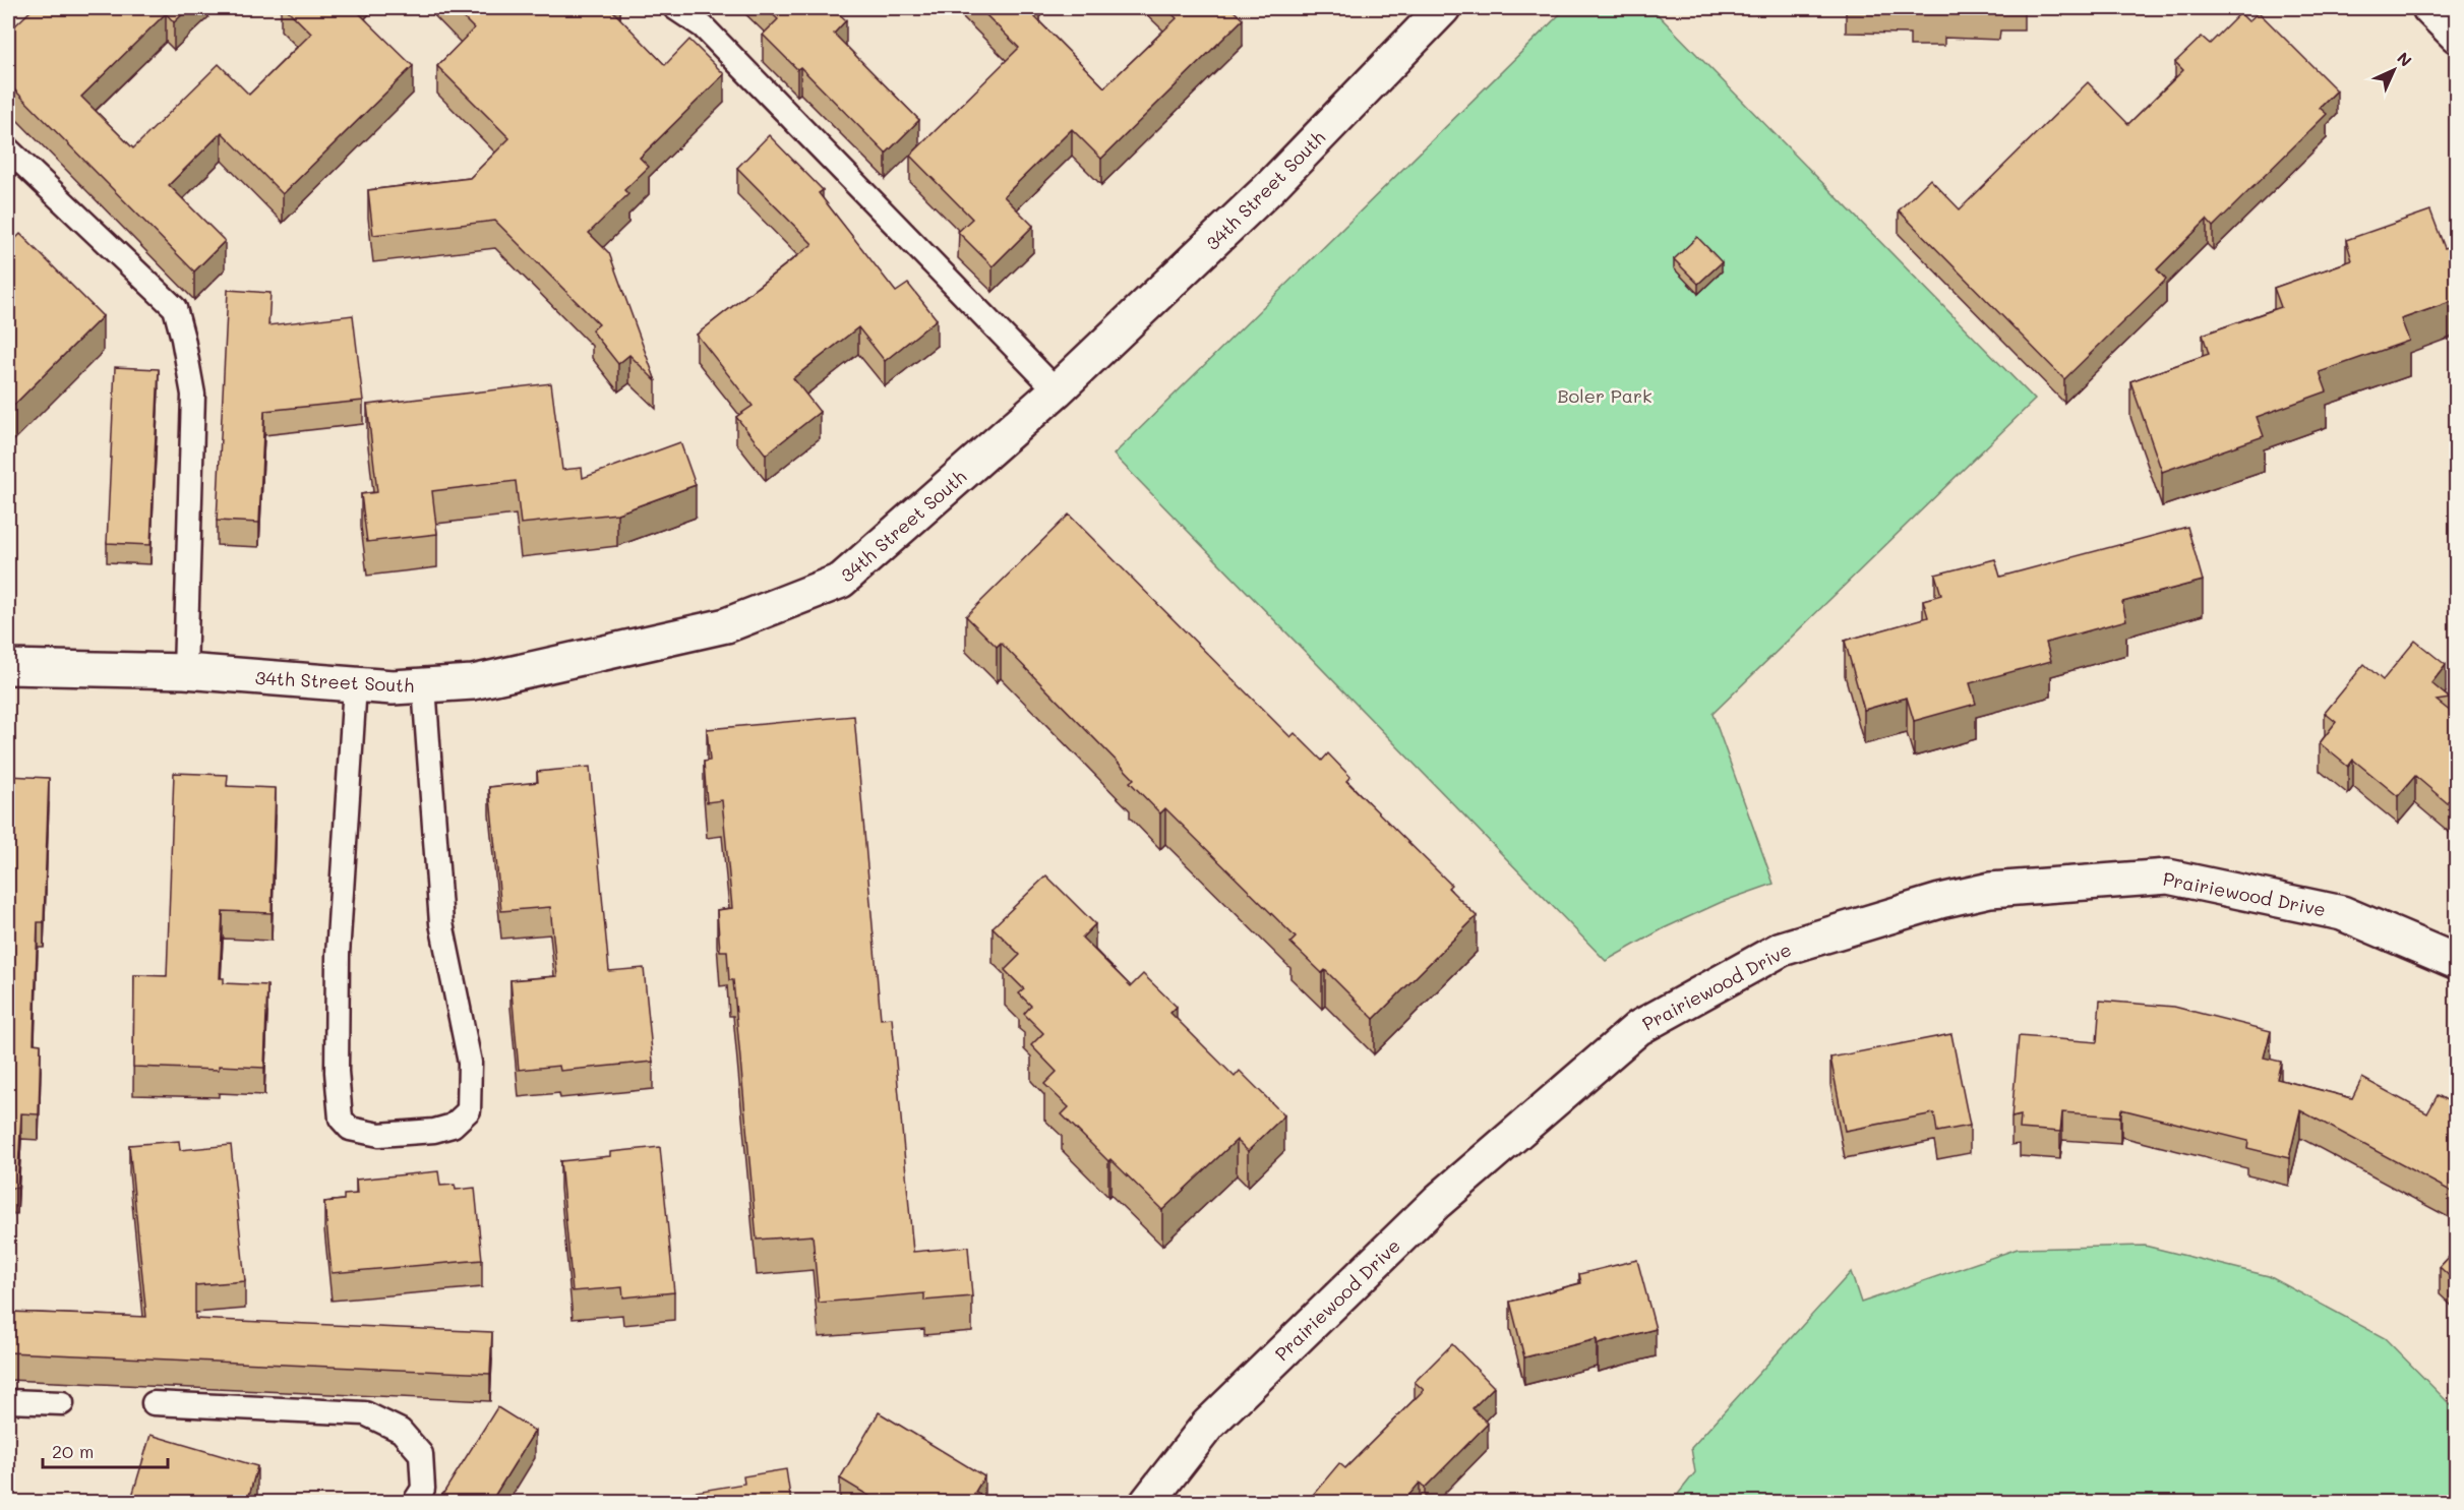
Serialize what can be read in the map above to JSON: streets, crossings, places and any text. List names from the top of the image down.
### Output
{
  "streets": {
    "street": ["34th Street South", "Prairiewood Drive"]
  },
  "parks": ["Boler Park"],
  "scale_bar": "20 m",
  "north": "top right"
}
